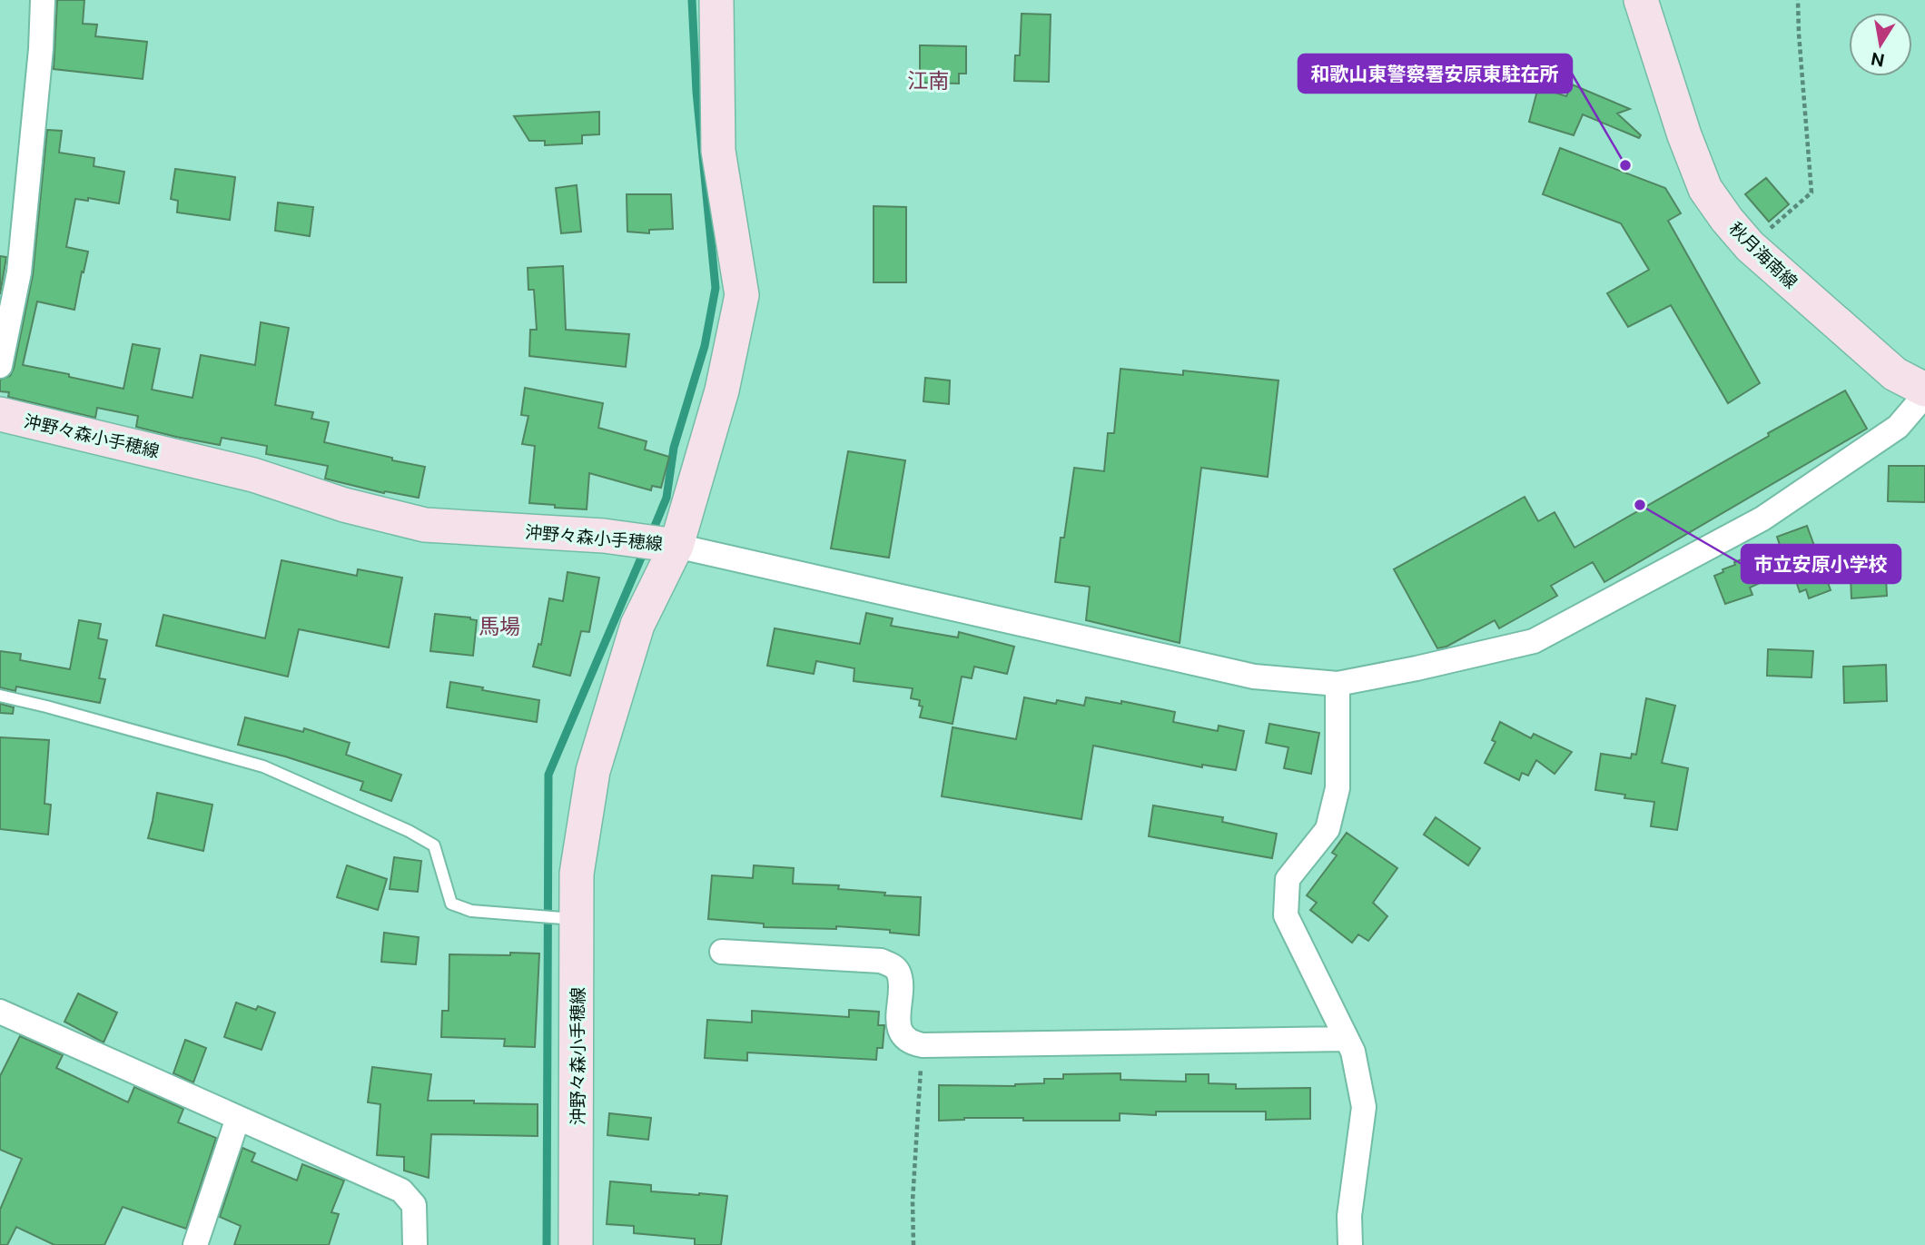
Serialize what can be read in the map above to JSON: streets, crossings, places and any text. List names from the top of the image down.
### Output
{
  "streets": {
    "main road": ["秋月海南線", "沖野々森小手穂線"]
  },
  "districts": ["江南", "馬場"],
  "places": ["和歌山東警察署安原東駐在所", "市立安原小学校"],
  "north": "bottom"
}
